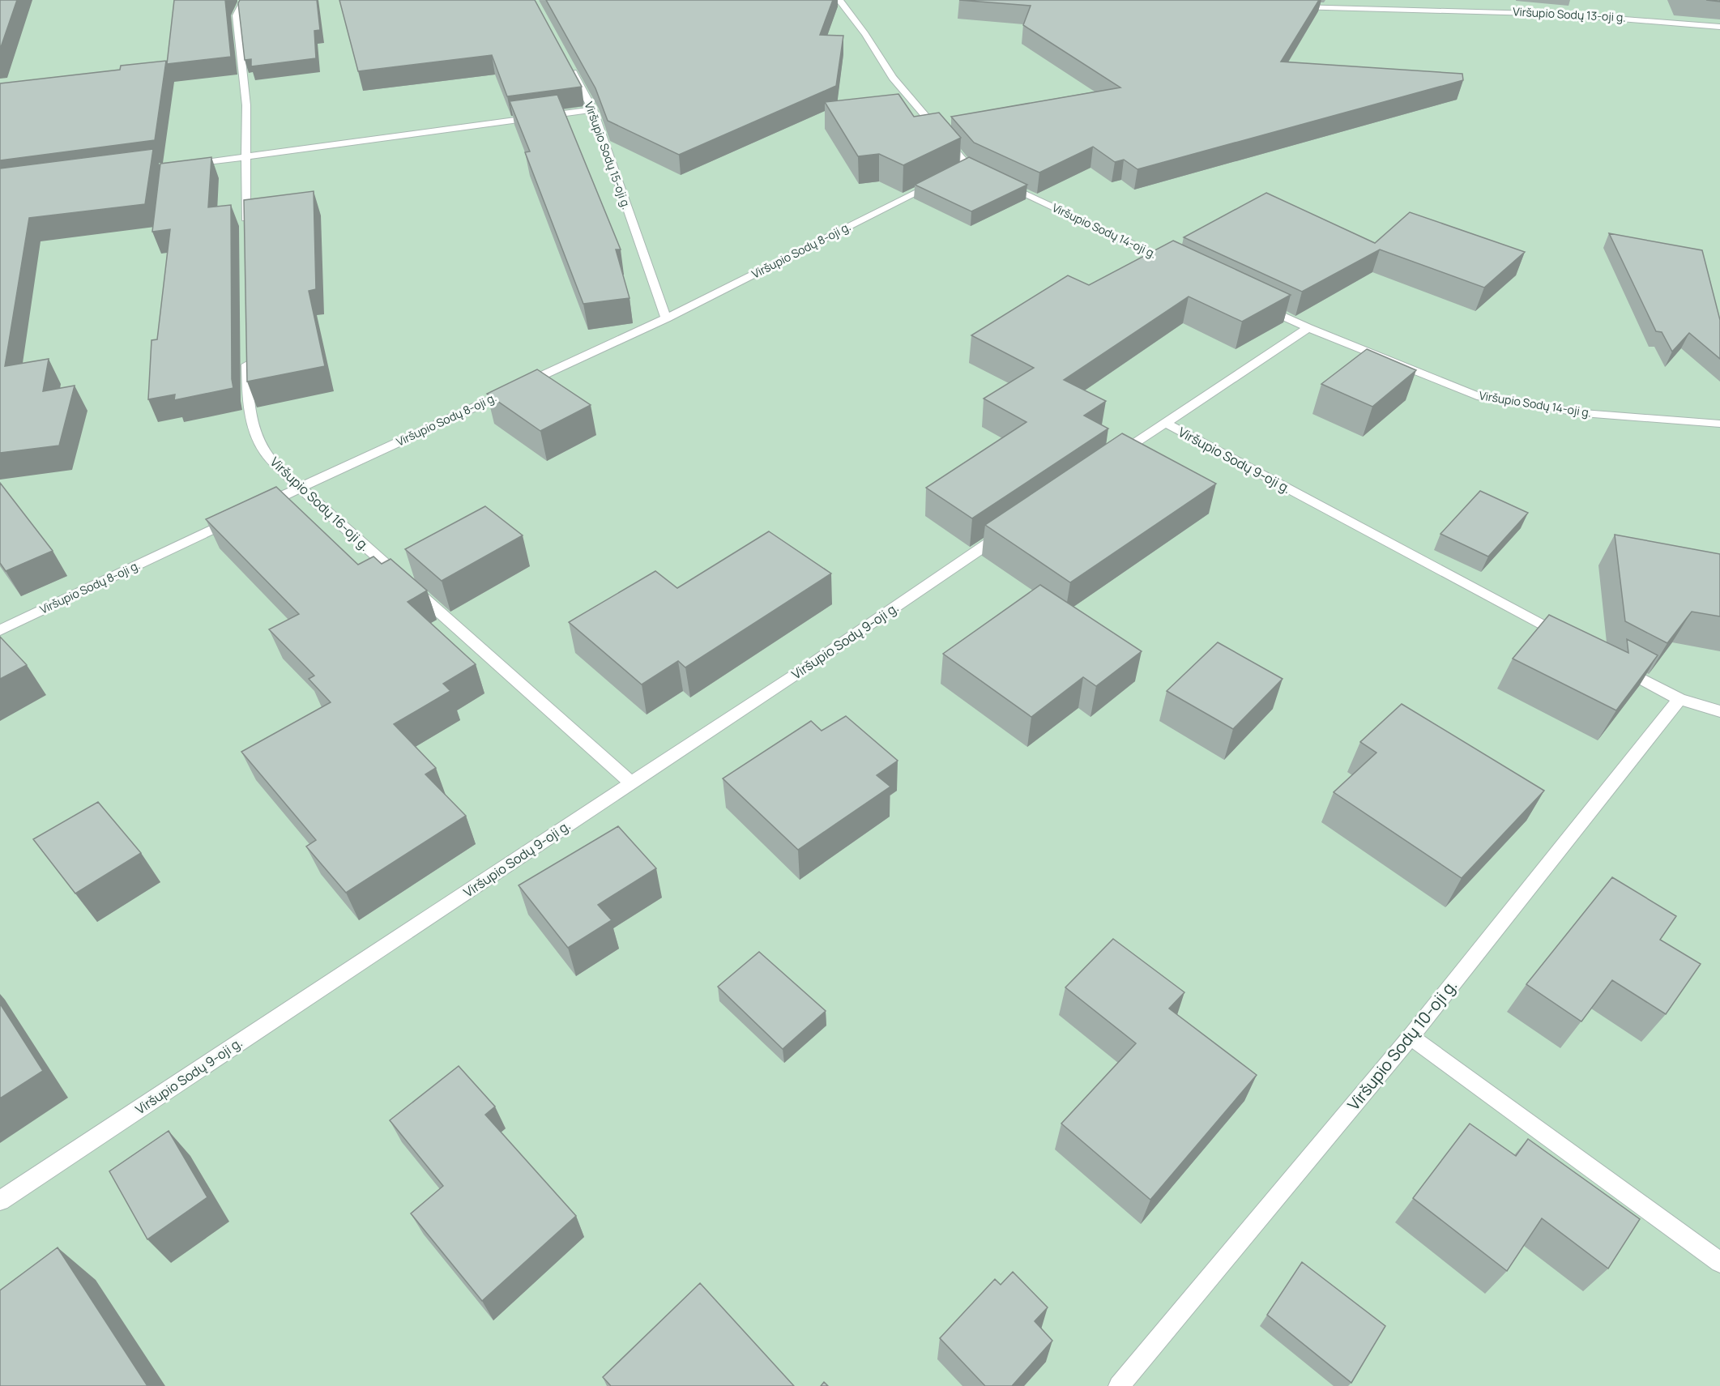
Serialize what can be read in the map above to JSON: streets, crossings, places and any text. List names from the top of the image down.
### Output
{
  "streets": {
    "street": [
      "Viršupio Sodų 13-oji g.",
      "Viršupio Sodų 15-oji g.",
      "Viršupio Sodų 14-oji g.",
      "Viršupio Sodų 8-oji g.",
      "Viršupio Sodų 9-oji g.",
      "Viršupio Sodų 16-oji g.",
      "Viršupio Sodų 10-oji g."
    ]
  },
  "crossings": [
    ["Viršupio Sodų 15-oji g.", "Viršupio Sodų 8-oji g."],
    ["Viršupio Sodų 8-oji g.", "Viršupio Sodų 16-oji g."],
    ["Viršupio Sodų 9-oji g.", "Viršupio Sodų 16-oji g."]
  ]
}
